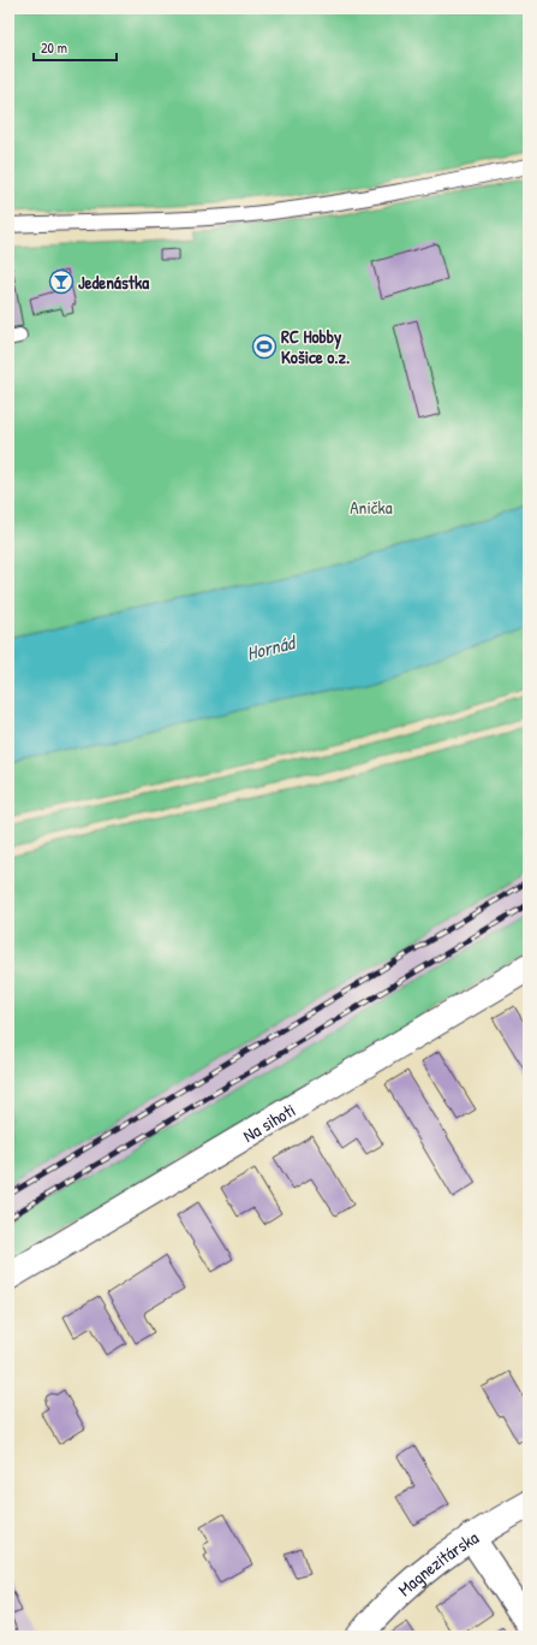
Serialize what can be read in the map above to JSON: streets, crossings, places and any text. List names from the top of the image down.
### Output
{
  "streets": {
    "street": ["Na sihoti", "Magnezitárska"]
  },
  "water": ["Hornád"],
  "parks": ["Anička"],
  "places": {
    "bar": ["Jedenástka"],
    "sports": ["RC Hobby Košice o.z."]
  },
  "scale_bar": "20 m"
}
